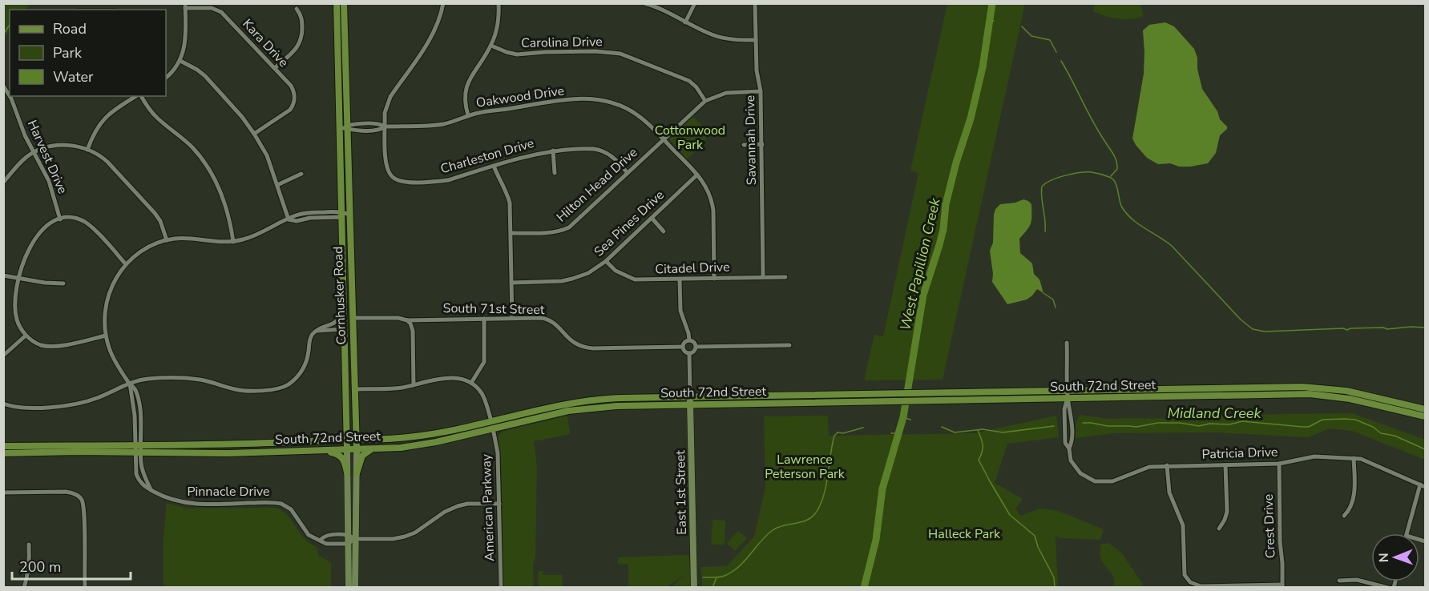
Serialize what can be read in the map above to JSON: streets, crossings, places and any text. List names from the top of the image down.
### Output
{
  "streets": {
    "main road": ["Cornhusker Road", "South 72nd Street", "East 1st Street"],
    "street": [
      "Carolina Drive",
      "Kara Drive",
      "Oakwood Drive",
      "Savannah Drive",
      "Charleston Drive",
      "Harvest Drive",
      "Hilton Head Drive",
      "Sea Pines Drive",
      "Citadel Drive",
      "South 71st Street",
      "Patricia Drive",
      "Pinnacle Drive",
      "American Parkway",
      "Crest Drive"
    ]
  },
  "crossings": [
    ["Carolina Drive", "Hilton Head Drive"],
    ["Oakwood Drive", "Charleston Drive"],
    ["Oakwood Drive", "Hilton Head Drive"],
    ["Oakwood Drive", "Sea Pines Drive"],
    ["Oakwood Drive", "Citadel Drive"],
    ["Oakwood Drive", "Cornhusker Road"],
    ["Savannah Drive", "Hilton Head Drive"],
    ["Savannah Drive", "Citadel Drive"],
    ["Charleston Drive", "Hilton Head Drive"],
    ["Harvest Drive", "Pinnacle Drive"],
    ["Sea Pines Drive", "Citadel Drive"],
    ["Cornhusker Road", "South 71st Street"],
    ["Cornhusker Road", "South 72nd Street"],
    ["Cornhusker Road", "Pinnacle Drive"],
    ["South 72nd Street", "Patricia Drive"],
    ["South 72nd Street", "Pinnacle Drive"],
    ["South 72nd Street", "East 1st Street"],
    ["South 72nd Street", "American Parkway"],
    ["Patricia Drive", "Crest Drive"]
  ],
  "water": ["West Papillion Creek", "Midland Creek"],
  "parks": ["Cottonwood Park", "Lawrence Peterson Park", "Halleck Park"],
  "legend": ["Road", "Park", "Water"],
  "scale_bar": "200 m",
  "north": "left"
}
